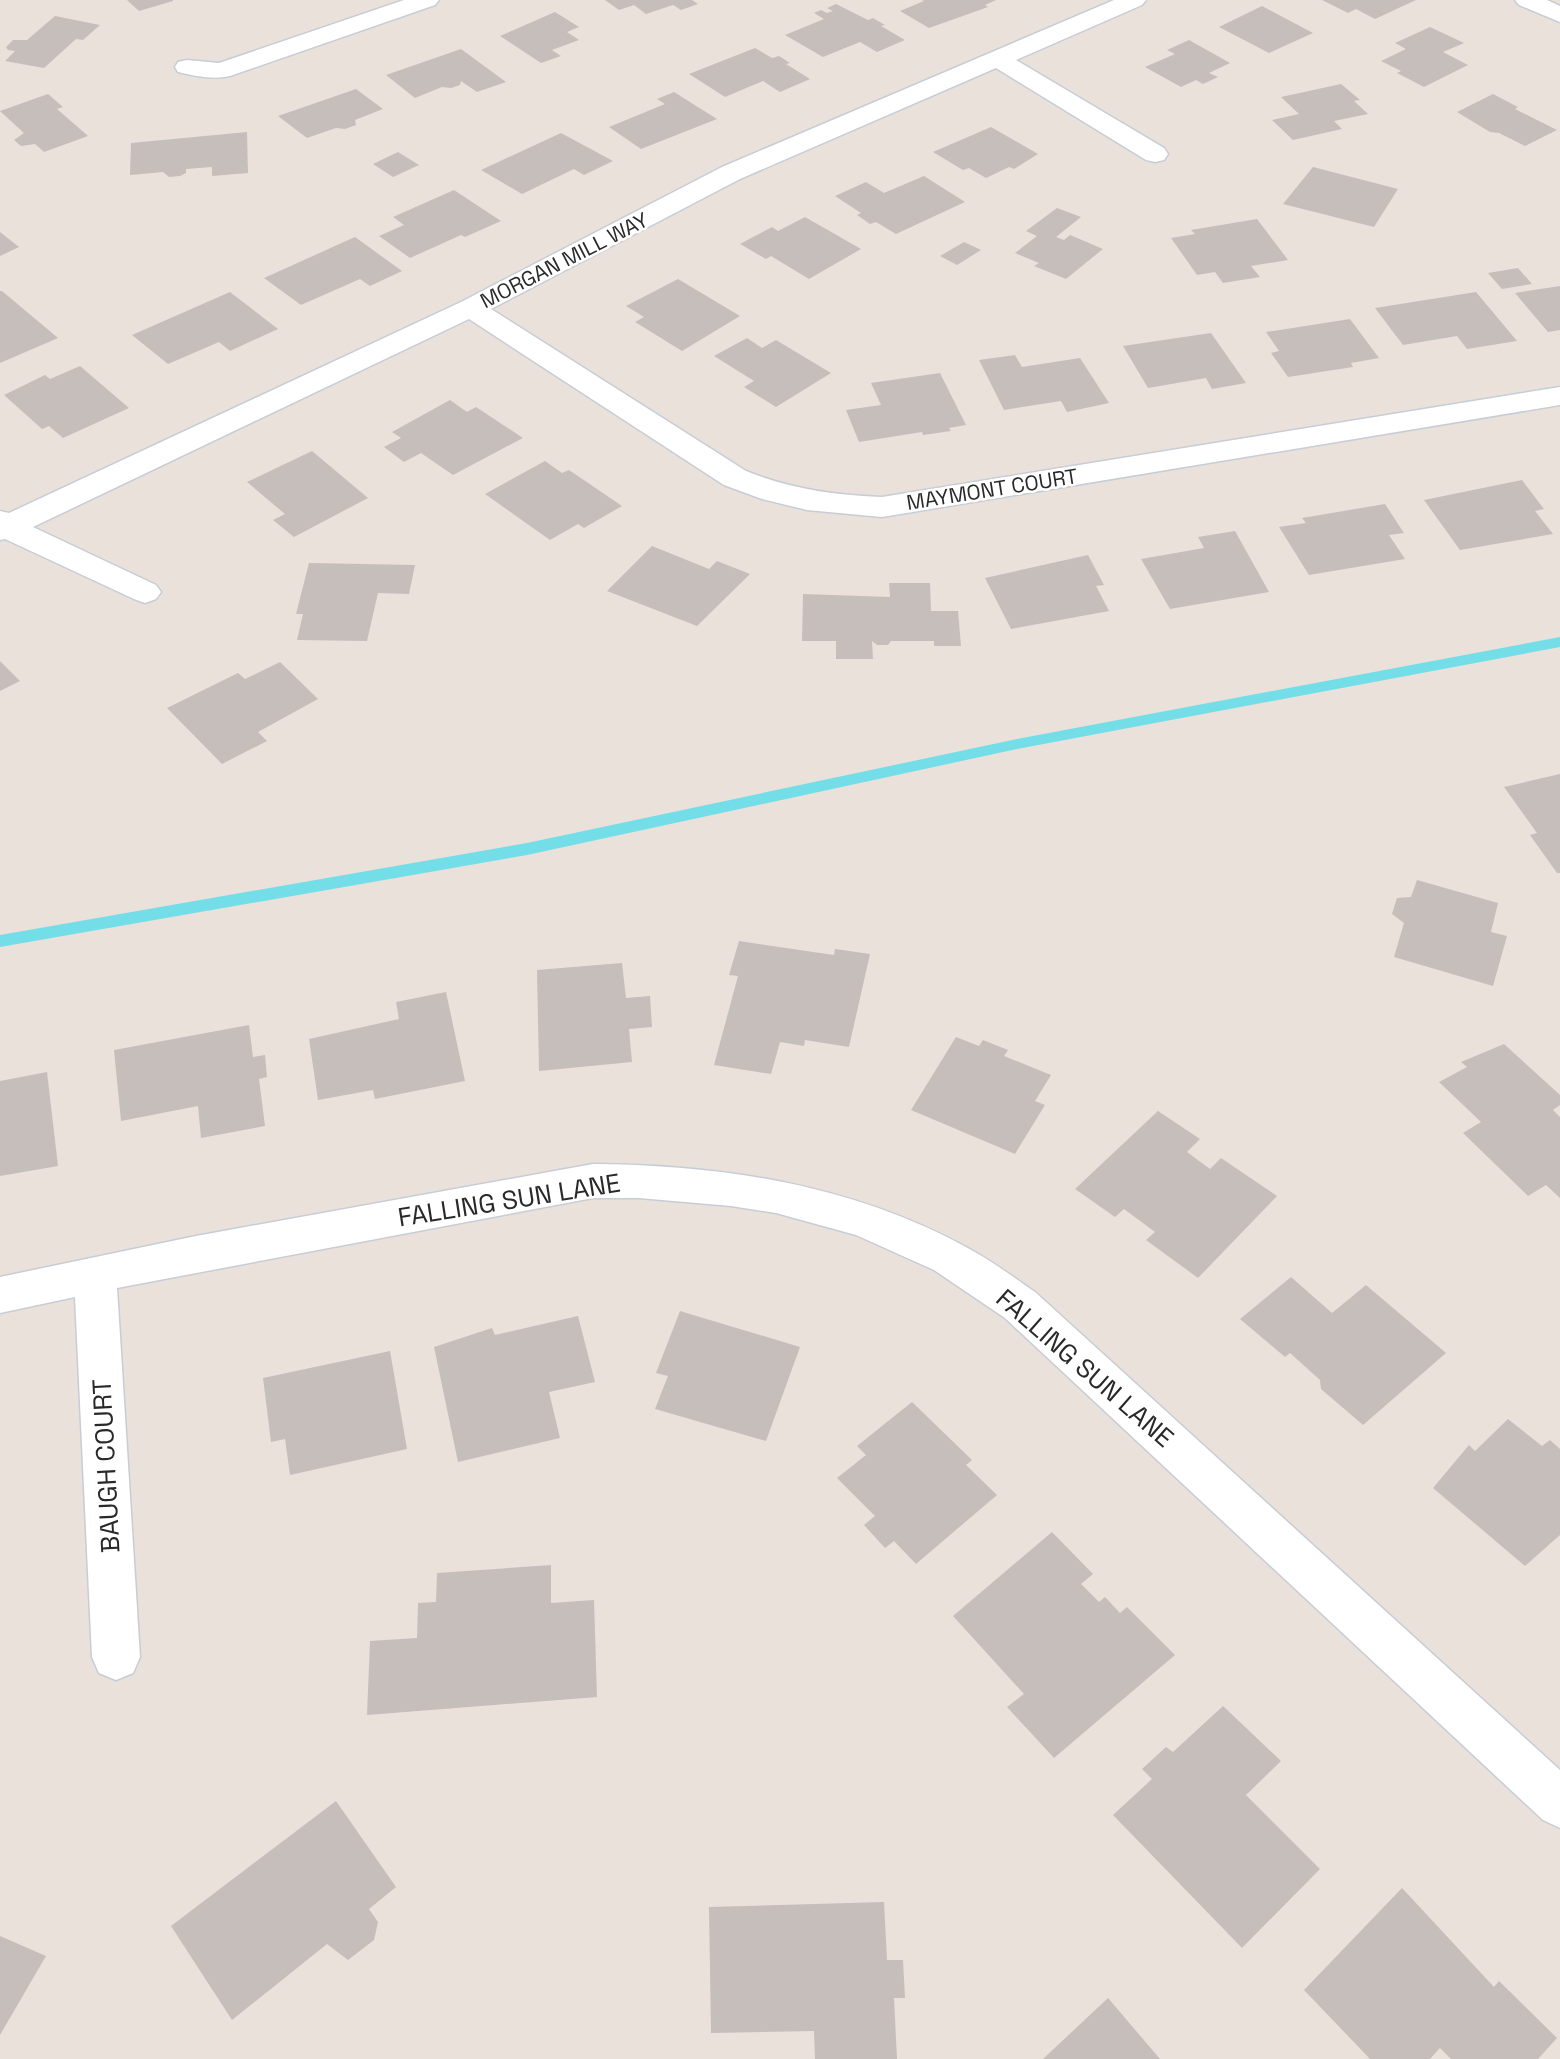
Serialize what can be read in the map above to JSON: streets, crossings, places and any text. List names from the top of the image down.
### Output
{
  "streets": {
    "street": [
      "MORGAN MILL WAY",
      "MAYMONT COURT",
      "FALLING SUN LANE",
      "BAUGH COURT"
    ]
  },
  "crossings": [
    ["MORGAN MILL WAY", "MAYMONT COURT"],
    ["FALLING SUN LANE", "BAUGH COURT"]
  ]
}
